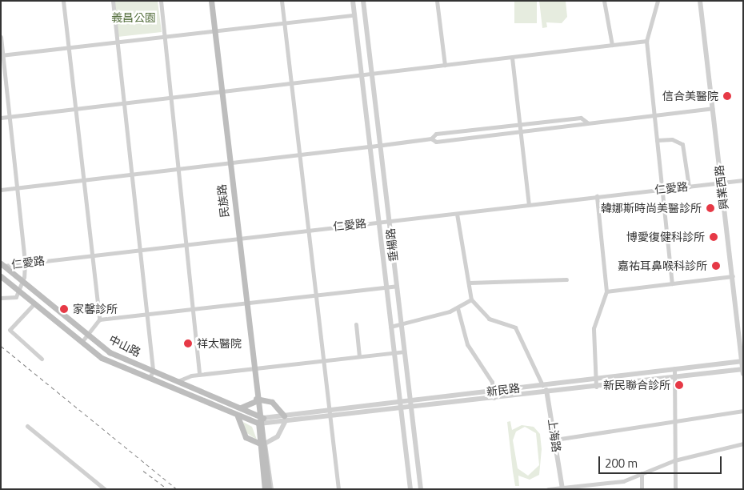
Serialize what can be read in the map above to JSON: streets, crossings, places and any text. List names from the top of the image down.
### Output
{
  "streets": {
    "main road": ["民族路", "中山路"],
    "street": [
      "興業西路",
      "仁愛路",
      "垂楊路",
      "新民路",
      "上海路"
    ]
  },
  "crossings": [
    ["興業西路", "仁愛路"],
    ["興業西路", "新民路"],
    ["仁愛路", "民族路"],
    ["仁愛路", "垂楊路"],
    ["仁愛路", "中山路"],
    ["民族路", "中山路"],
    ["民族路", "新民路"],
    ["垂楊路", "新民路"],
    ["中山路", "新民路"],
    ["新民路", "上海路"]
  ],
  "parks": ["義昌公園"],
  "places": [
    "信合美醫院",
    "韓娜斯時尚美醫診所",
    "博愛復健科診所",
    "嘉祐耳鼻喉科診所",
    "家馨診所",
    "祥太醫院",
    "新民聯合診所"
  ],
  "scale_bar": "200 m"
}
